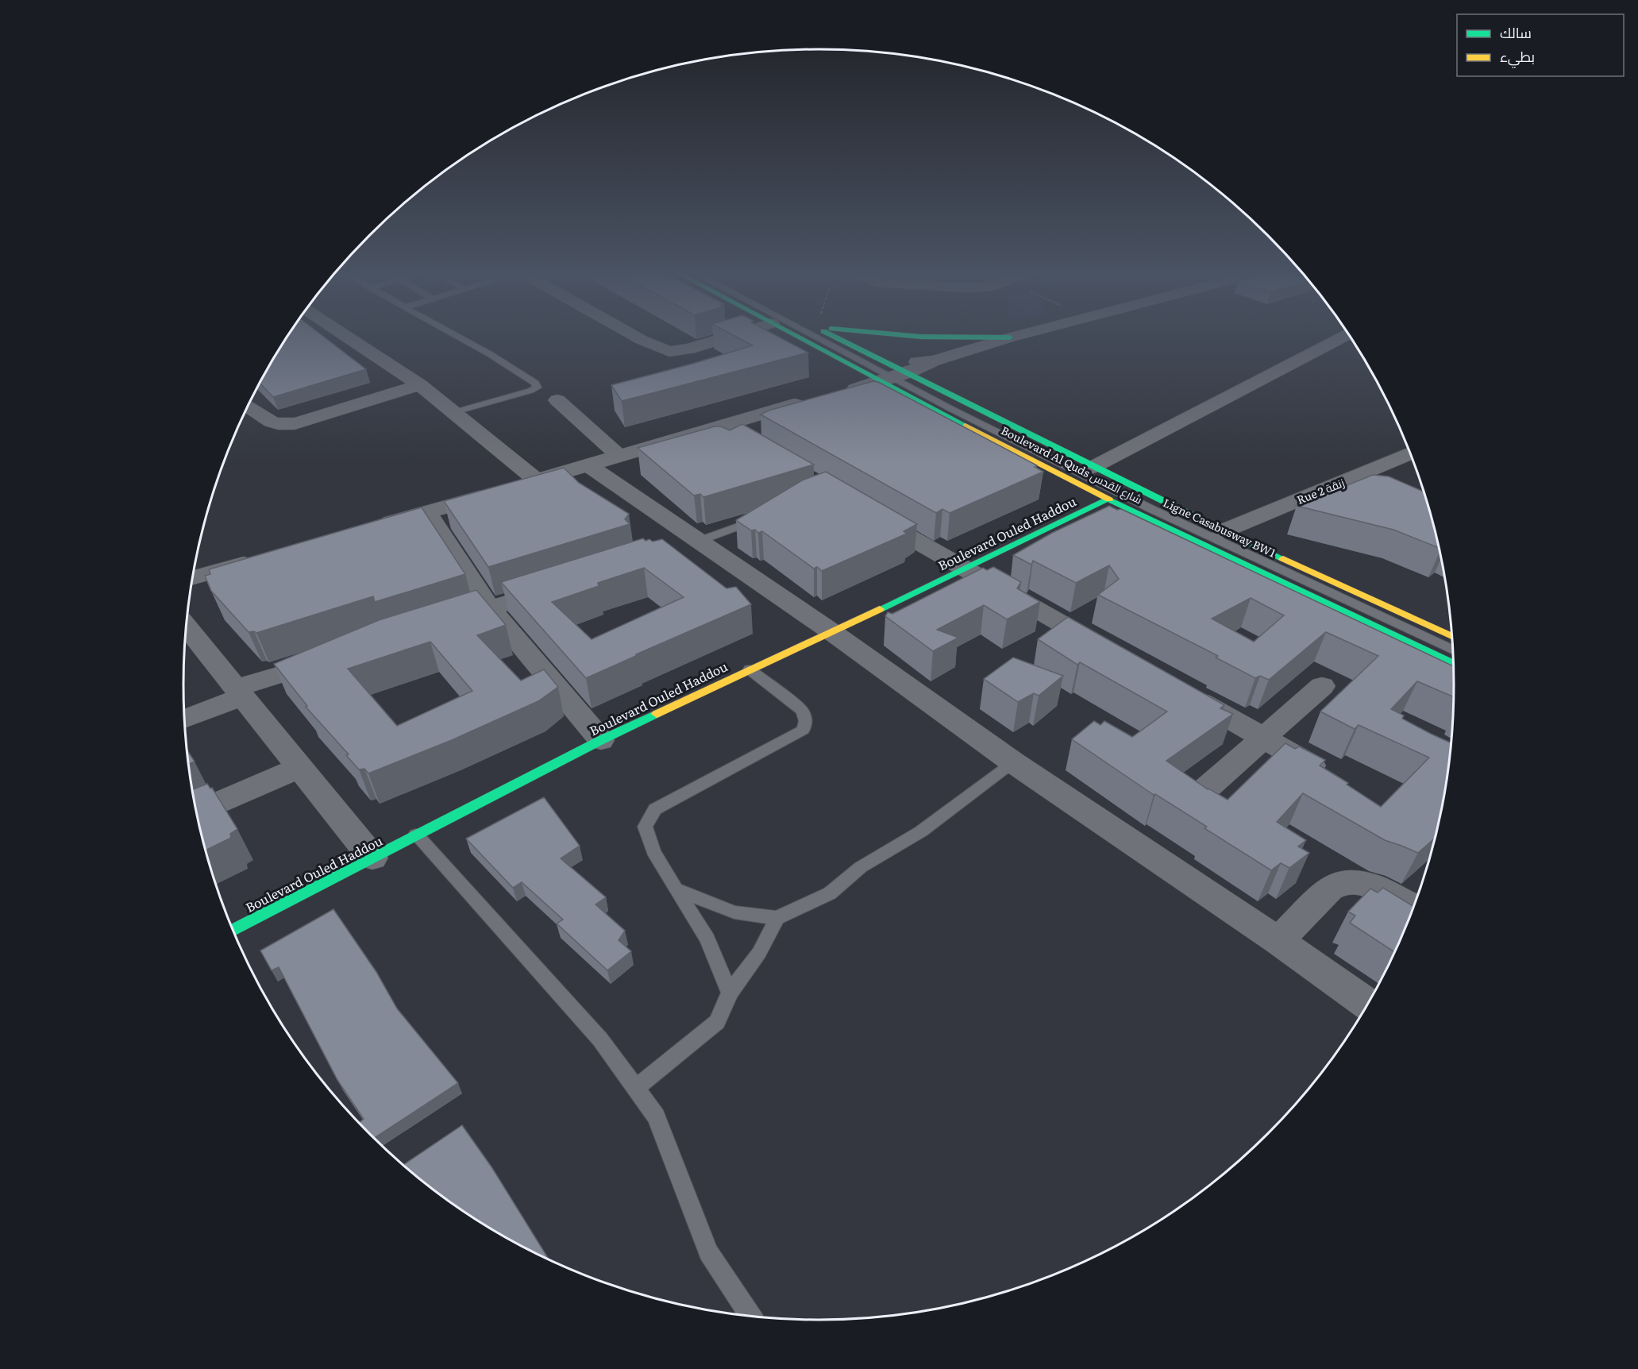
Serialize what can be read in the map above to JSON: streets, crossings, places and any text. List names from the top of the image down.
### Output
{
  "streets": {
    "main road": ["Boulevard Al Quds شارع القدس", "Boulevard Ouled Haddou"],
    "street": ["Rue 2 زنقة"],
    "lane": ["Ligne Casabusway BW1"]
  },
  "crossings": [
    ["Boulevard Al Quds شارع القدس", "Rue 2 زنقة"],
    ["Boulevard Al Quds شارع القدس", "Ligne Casabusway BW1"],
    ["Boulevard Al Quds شارع القدس", "Boulevard Ouled Haddou"]
  ],
  "legend": ["سالك", "بطيء"]
}
